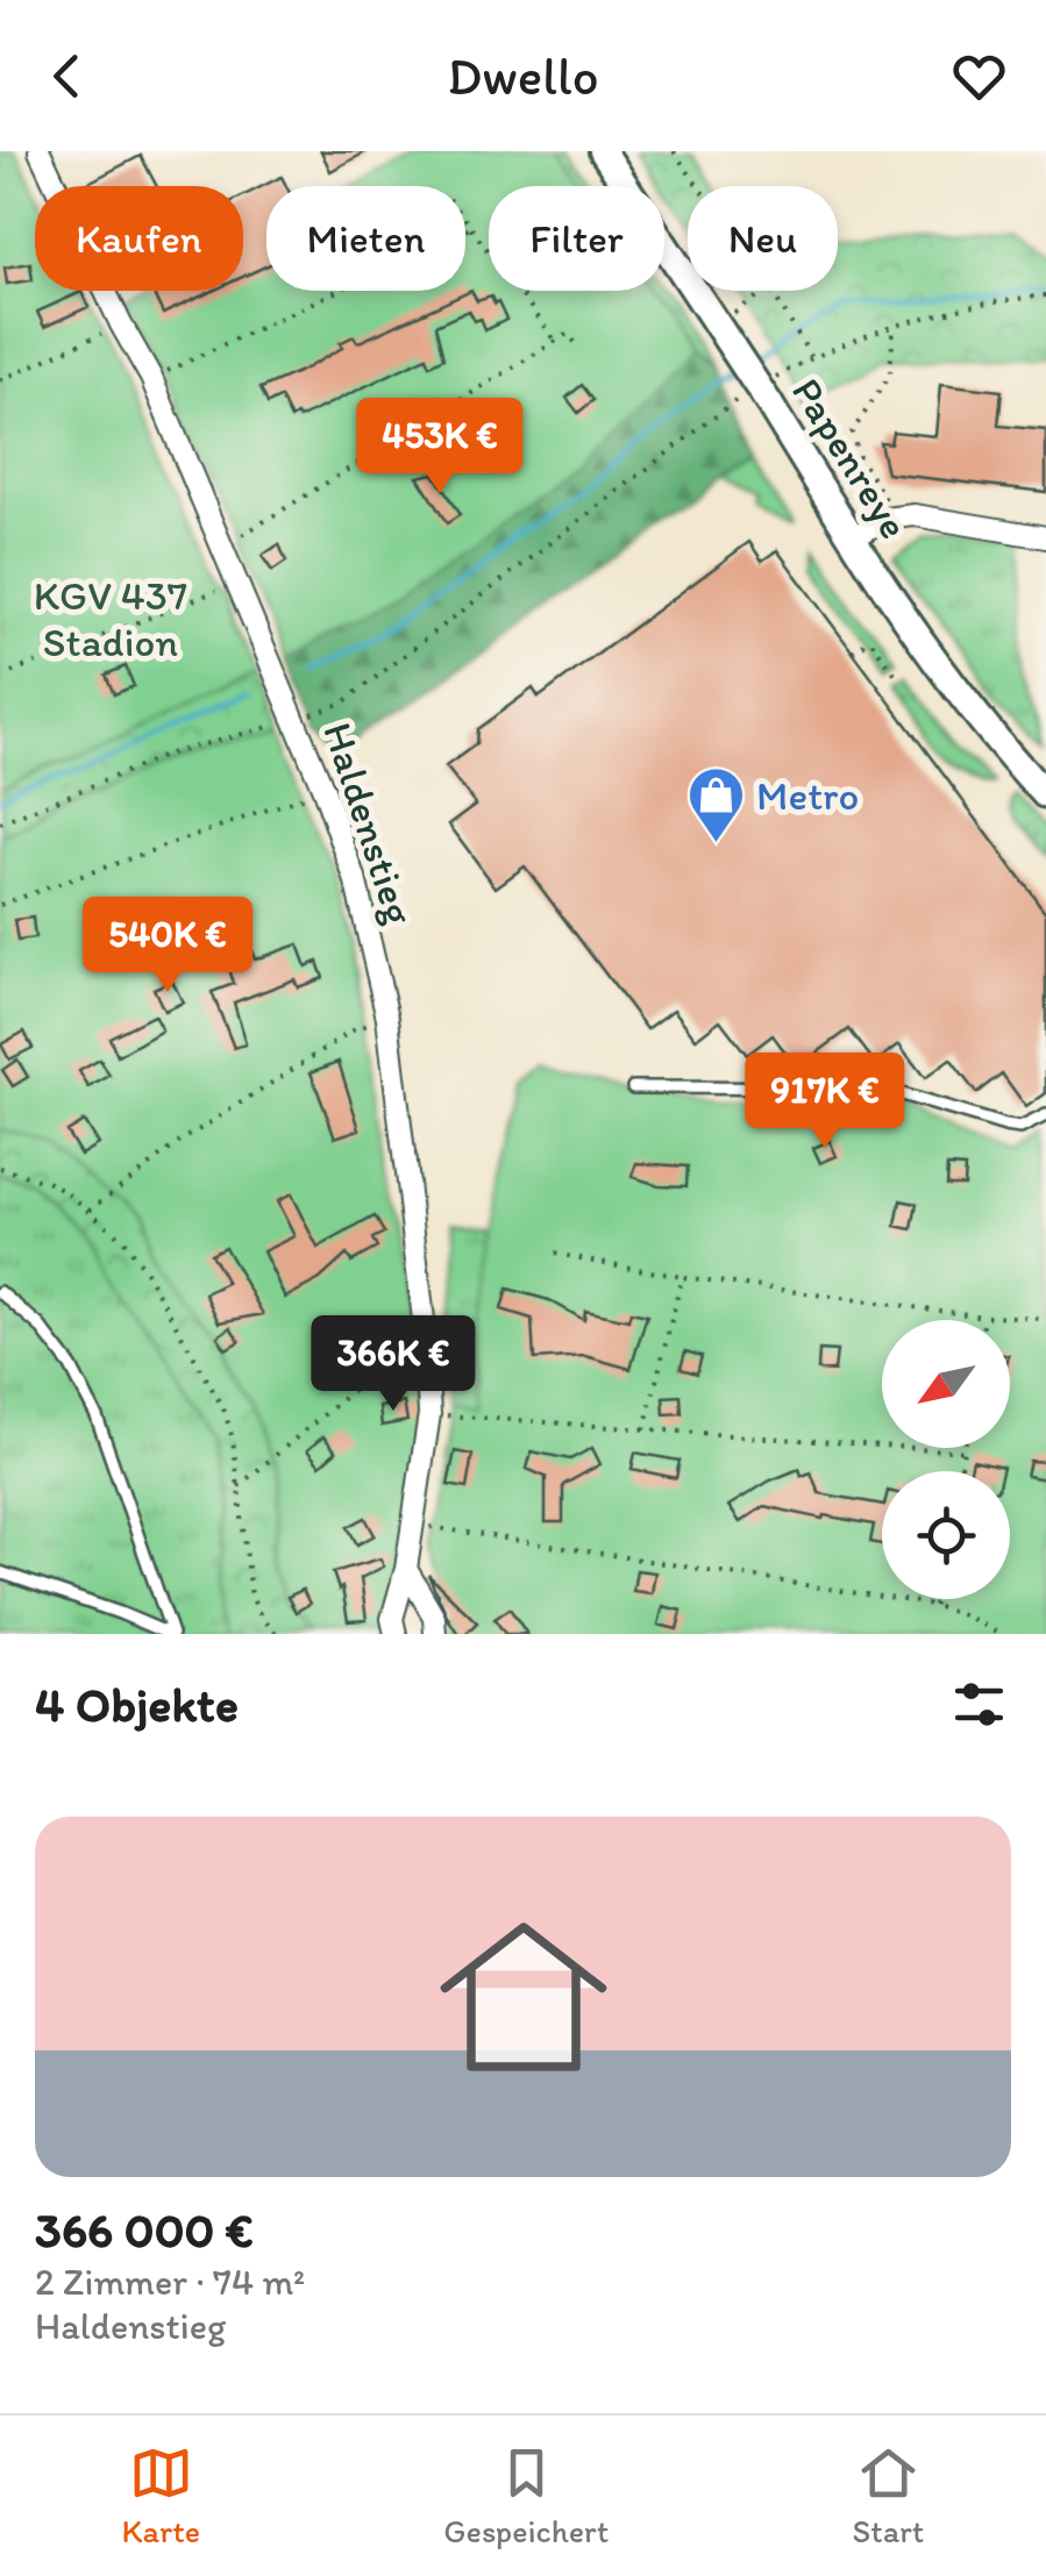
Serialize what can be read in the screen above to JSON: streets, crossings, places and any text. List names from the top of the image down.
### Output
{
  "streets": {
    "main road": ["Papenreye"],
    "street": ["Haldenstieg"]
  },
  "parks": ["KGV 437 Stadion"],
  "places": {
    "shop": ["Metro"]
  },
  "north": "bottom left",
  "page": {
    "header": "Dwello",
    "chip": [
      "Kaufen",
      "Mieten",
      "Filter",
      "Neu"
    ],
    "price": [
      "453K €",
      "540K €",
      "917K €",
      "366K €"
    ],
    "heading": "4 Objekte",
    "list": [
      {
        "name": "366 000 €",
        "note": "2 Zimmer · 74 m² · Haldenstieg"
      }
    ],
    "tabs": ["Karte", "Gespeichert", "Start"]
  }
}
